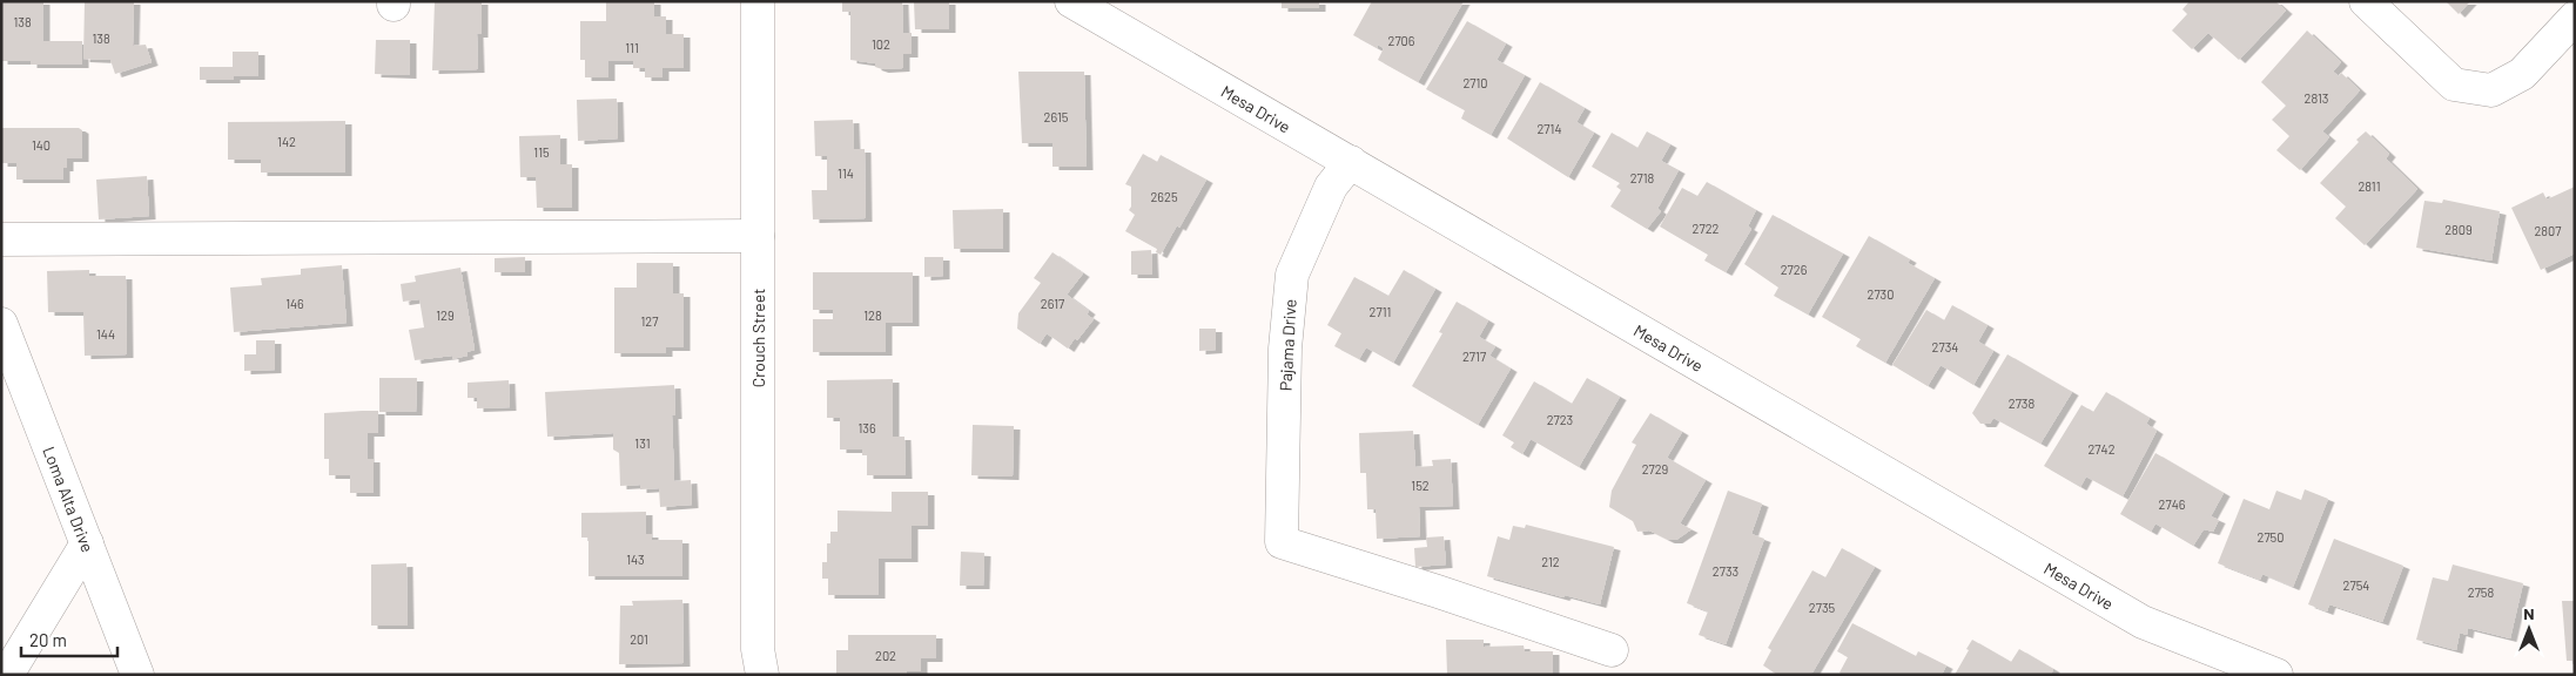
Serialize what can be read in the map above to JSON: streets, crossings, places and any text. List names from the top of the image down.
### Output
{
  "streets": {
    "street": [
      "Mesa Drive",
      "Crouch Street",
      "Pajama Drive",
      "Loma Alta Drive"
    ]
  },
  "crossings": [
    ["Mesa Drive", "Pajama Drive"]
  ],
  "house_numbers": [
    "138",
    "138",
    "2706",
    "102",
    "111",
    "2710",
    "2813",
    "2615",
    "2714",
    "142",
    "140",
    "115",
    "114",
    "2718",
    "2811",
    "2625",
    "2722",
    "2809",
    "2807",
    "2726",
    "2730",
    "146",
    "2617",
    "2711",
    "129",
    "128",
    "127",
    "144",
    "2734",
    "2717",
    "2738",
    "2723",
    "136",
    "131",
    "2742",
    "2729",
    "152",
    "2746",
    "2750",
    "143",
    "212",
    "2733",
    "2754",
    "2758",
    "2735",
    "201",
    "202"
  ],
  "scale_bar": "20 m",
  "north": "top"
}
